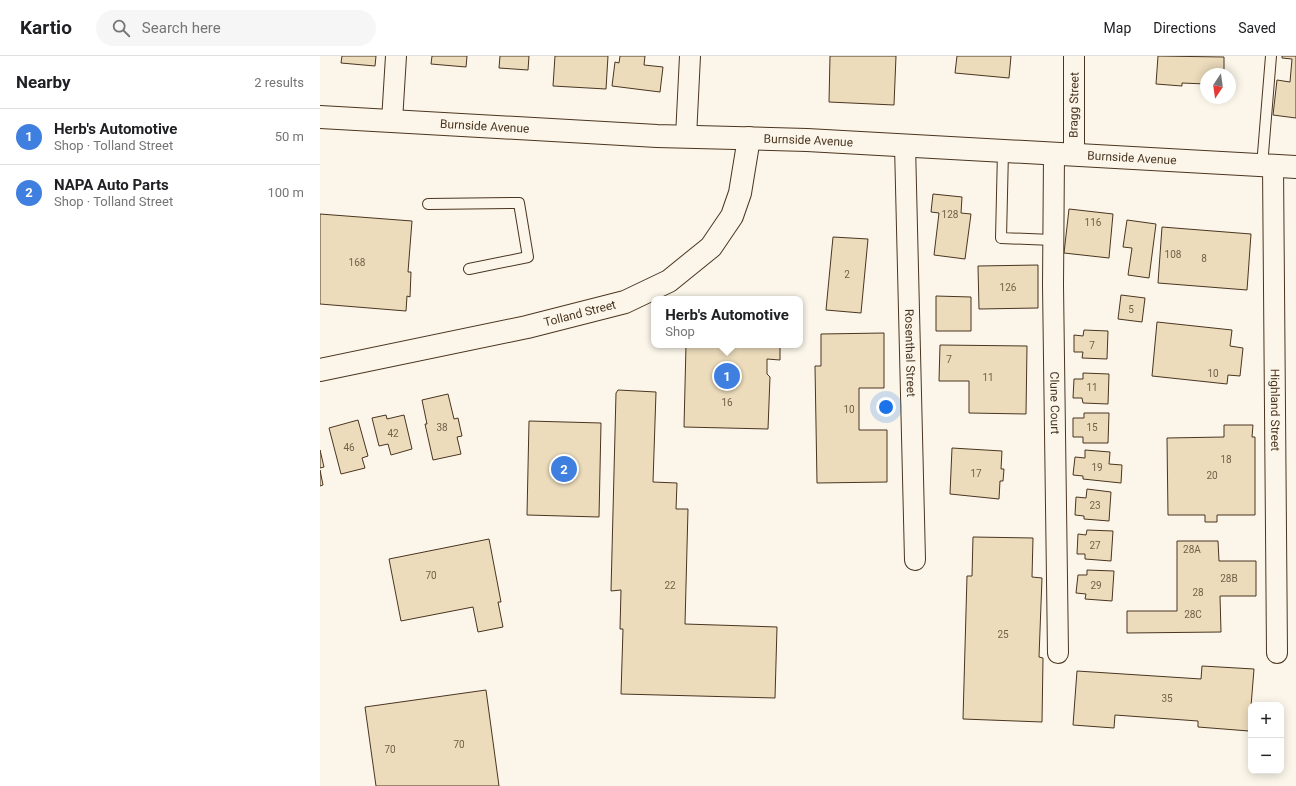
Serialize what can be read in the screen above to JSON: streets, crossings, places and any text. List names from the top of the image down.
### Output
{
  "streets": {
    "main road": ["Burnside Avenue", "Tolland Street"],
    "street": [
      "Bragg Street",
      "Rosenthal Street",
      "Clune Court",
      "Highland Street"
    ]
  },
  "crossings": [
    ["Bragg Street", "Burnside Avenue"],
    ["Bragg Street", "Clune Court"],
    ["Burnside Avenue", "Tolland Street"],
    ["Burnside Avenue", "Rosenthal Street"],
    ["Burnside Avenue", "Clune Court"],
    ["Burnside Avenue", "Highland Street"]
  ],
  "house_numbers": [
    "128",
    "116",
    "108",
    "8",
    "168",
    "2",
    "126",
    "5",
    "7",
    "7",
    "10",
    "11",
    "11",
    "16",
    "10",
    "38",
    "15",
    "42",
    "46",
    "18",
    "19",
    "17",
    "20",
    "23",
    "27",
    "28A",
    "70",
    "28B",
    "22",
    "29",
    "28",
    "28C",
    "25",
    "35",
    "70",
    "70"
  ],
  "north": "bottom",
  "page": {
    "header": "Kartio",
    "search": "Search here",
    "nav": ["Map", "Directions", "Saved"],
    "heading": ["Nearby", "2 results"],
    "list": [
      {
        "mark": "1",
        "name": "Herb's Automotive",
        "note": "Shop · Tolland Street",
        "value": "50 m"
      },
      {
        "mark": "2",
        "name": "NAPA Auto Parts",
        "note": "Shop · Tolland Street",
        "value": "100 m"
      }
    ],
    "popup": ["Herb's Automotive", "Shop"],
    "pins": ["1", "2"],
    "map_buttons": ["+", "−"]
  }
}
